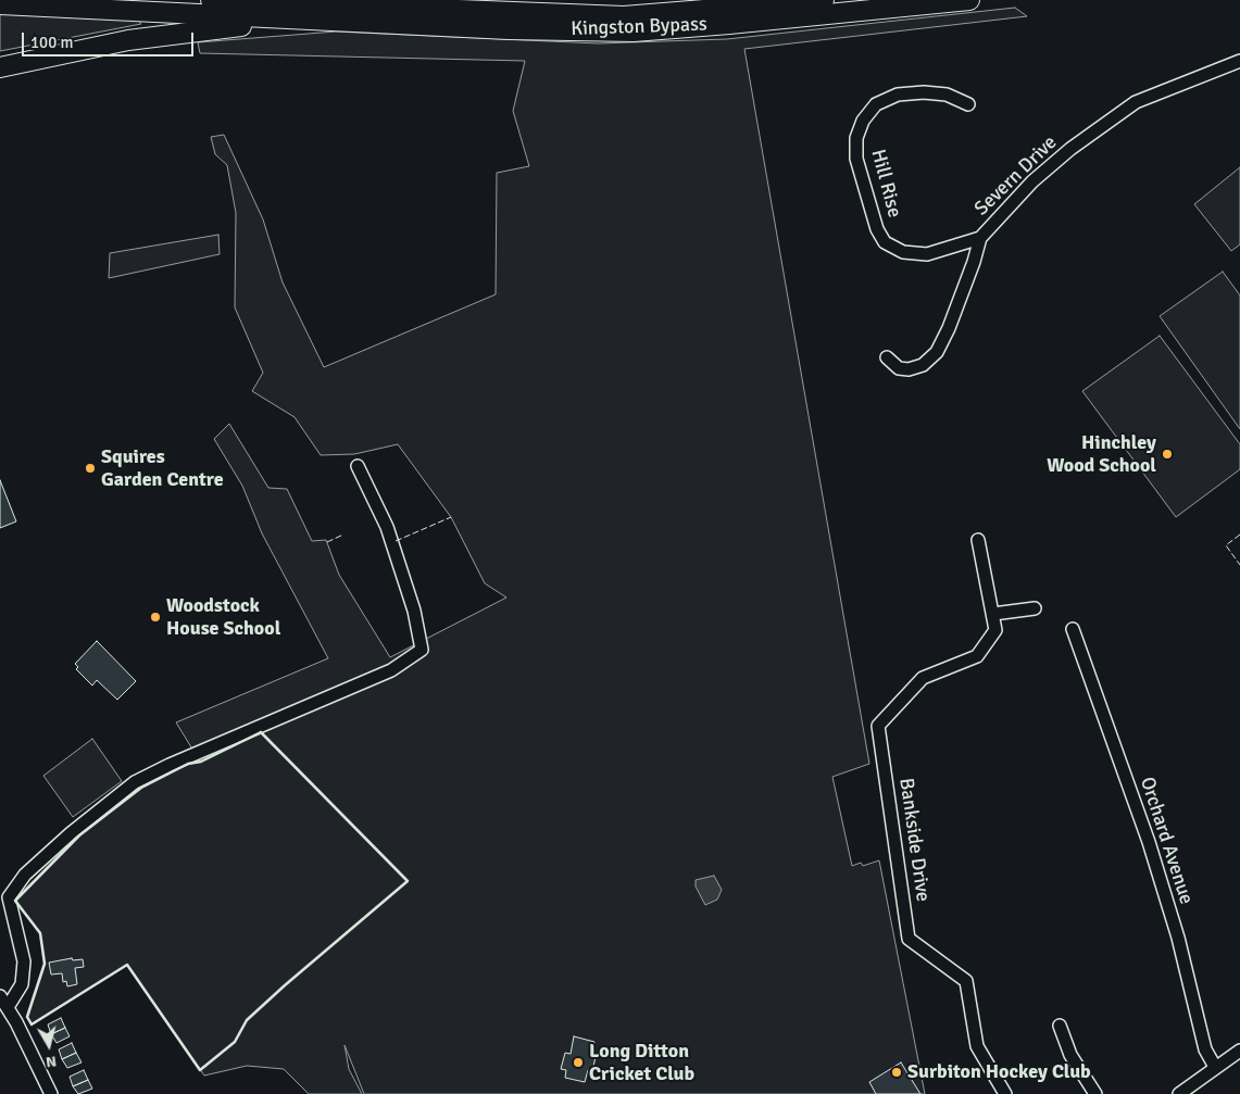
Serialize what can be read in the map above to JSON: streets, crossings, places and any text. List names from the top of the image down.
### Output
{
  "streets": {
    "highway": ["Kingston Bypass"],
    "street": [
      "Severn Drive",
      "Hill Rise",
      "Bankside Drive",
      "Orchard Avenue"
    ]
  },
  "crossings": [
    ["Severn Drive", "Hill Rise"]
  ],
  "places": [
    "Hinchley Wood School",
    "Squires Garden Centre",
    "Woodstock House School",
    "Long Ditton Cricket Club",
    "Surbiton Hockey Club"
  ],
  "scale_bar": "100 m",
  "north": "bottom"
}
